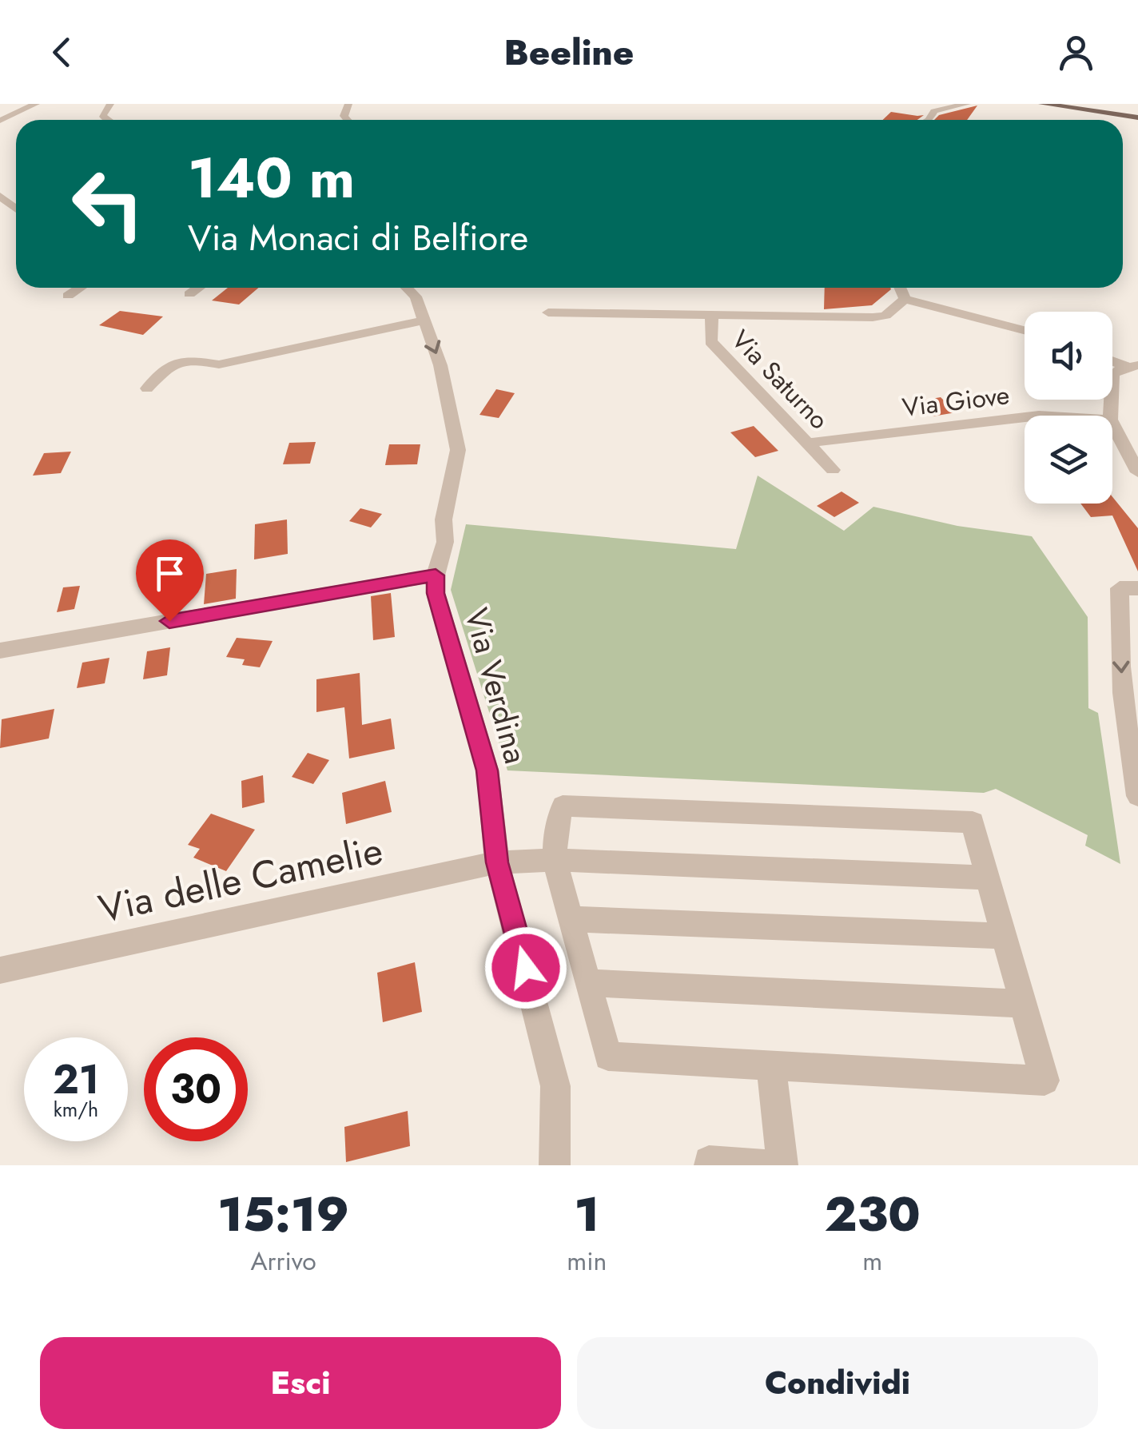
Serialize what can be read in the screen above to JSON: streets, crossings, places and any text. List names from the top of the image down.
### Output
{
  "streets": {
    "street": [
      "Via Saturno",
      "Via Giove",
      "Via Verdina",
      "Via delle Camelie"
    ]
  },
  "crossings": [
    ["Via Saturno", "Via Giove"],
    ["Via Verdina", "Via delle Camelie"]
  ],
  "page": {
    "header": "Beeline",
    "turn": ["140 m", "Via Monaci di Belfiore"],
    "speed": "21 km/h",
    "limit": "30",
    "eta": [
      "15:19",
      "Arrivo",
      "1",
      "min",
      "230",
      "m"
    ],
    "buttons": ["Esci", "Condividi"]
  }
}
